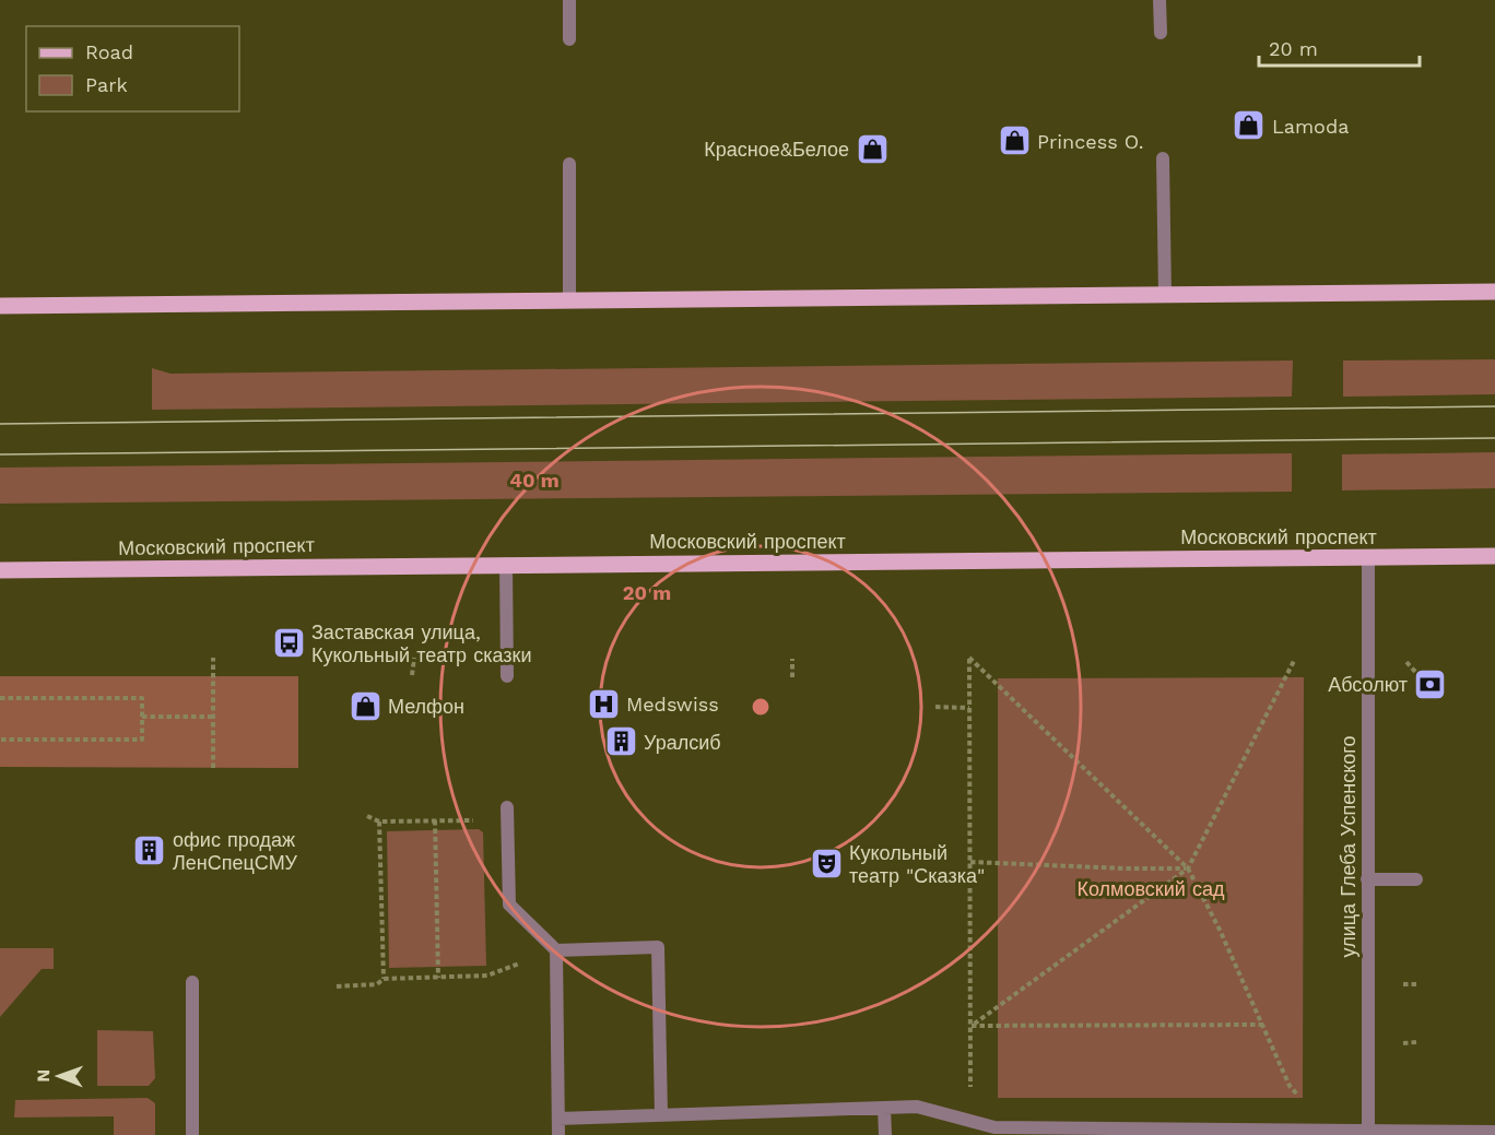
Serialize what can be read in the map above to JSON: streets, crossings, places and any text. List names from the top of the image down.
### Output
{
  "streets": {
    "main road": ["Московский проспект"],
    "street": ["улица Глеба Успенского"]
  },
  "crossings": [
    ["Московский проспект", "улица Глеба Успенского"]
  ],
  "parks": ["Колмовский сад"],
  "places": {
    "shop": [
      "Lamoda",
      "Princess O.",
      "Красное&Белое",
      "Мелфон"
    ],
    "bus stop": ["Заставская улица, Кукольный театр сказки"],
    "bank": ["Абсолют"],
    "hospital": ["Medswiss"],
    "building": ["Уралсиб", "офис продаж ЛенСпецСМУ"],
    "theatre": ["Кукольный театр \"Сказка\""]
  },
  "legend": ["Road", "Park"],
  "scale_bar": "20 m",
  "north": "left",
  "rings": ["40 m", "20 m"]
}
